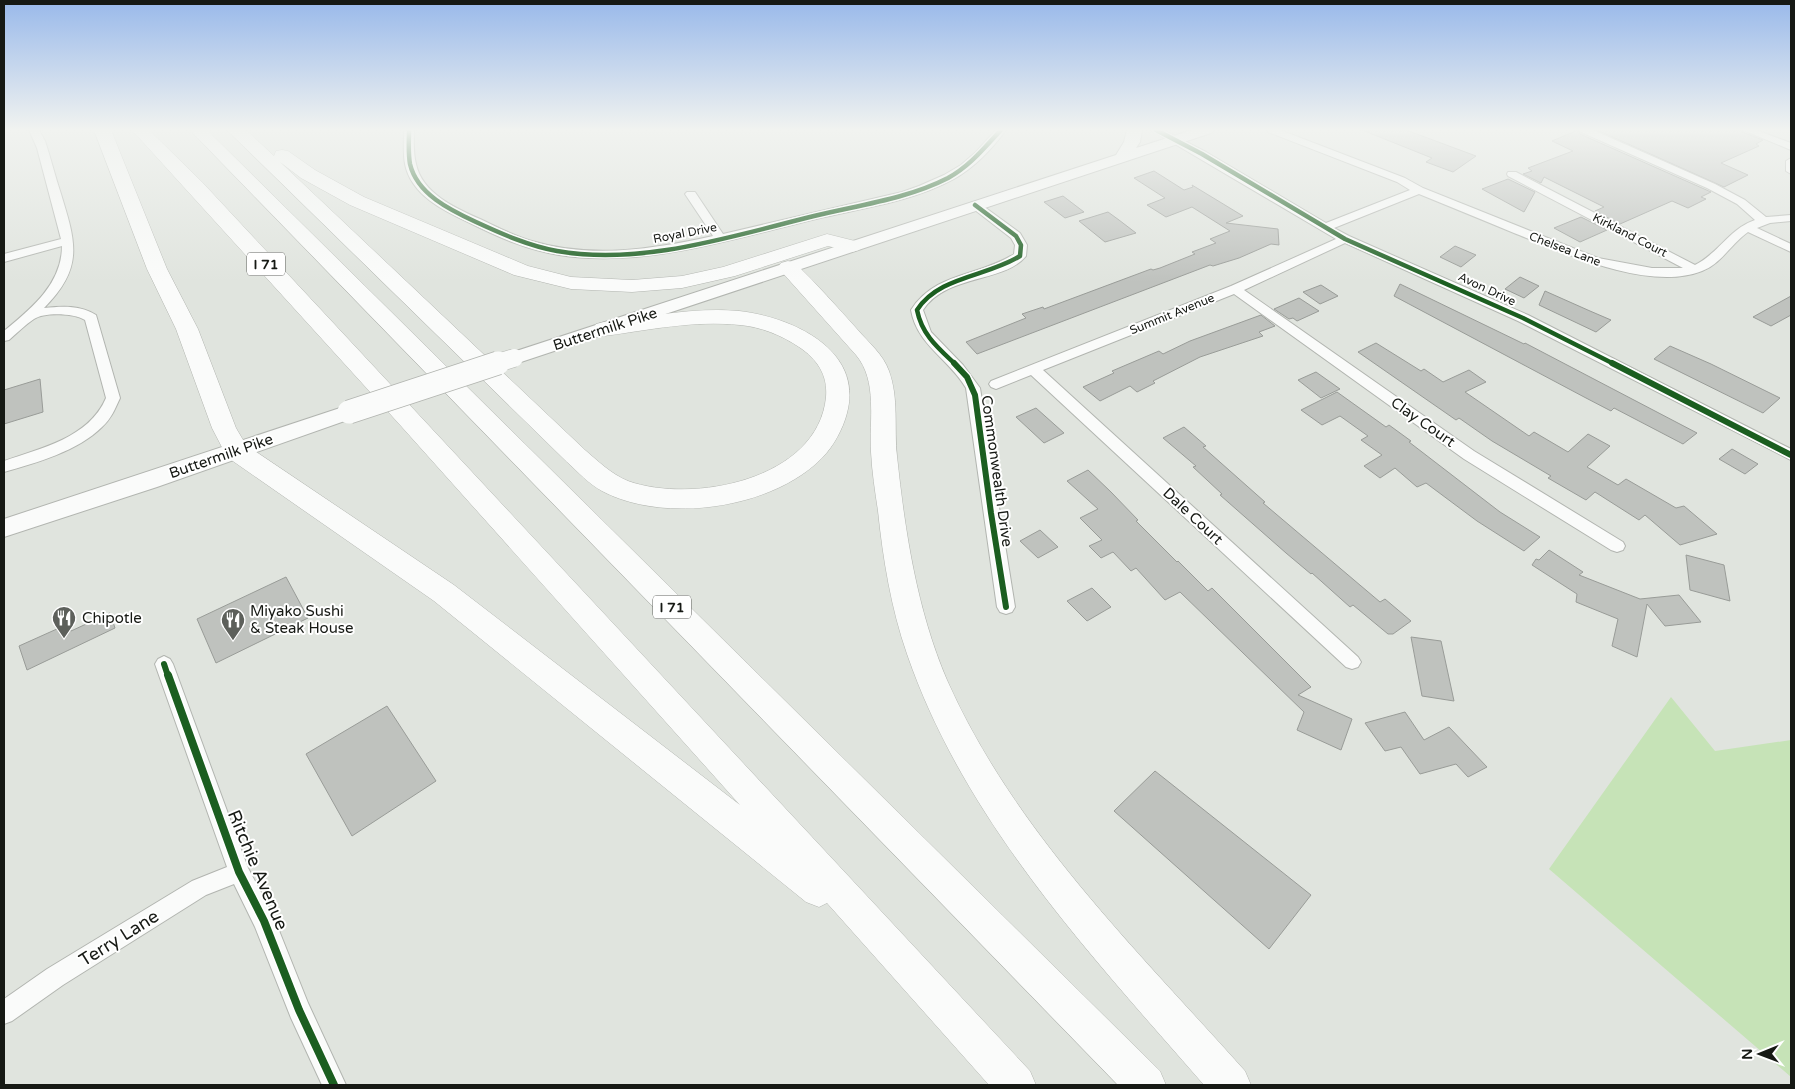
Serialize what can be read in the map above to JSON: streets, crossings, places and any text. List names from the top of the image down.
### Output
{
  "streets": {
    "highway": ["I 71"],
    "main road": ["Buttermilk Pike"],
    "street": [
      "Royal Drive",
      "Kirkland Court",
      "Chelsea Lane",
      "Avon Drive",
      "Summit Avenue",
      "Clay Court",
      "Commonwealth Drive",
      "Dale Court",
      "Ritchie Avenue",
      "Terry Lane"
    ]
  },
  "crossings": [
    ["Kirkland Court", "Chelsea Lane"],
    ["Avon Drive", "Summit Avenue"],
    ["Summit Avenue", "Clay Court"],
    ["Summit Avenue", "Dale Court"],
    ["Buttermilk Pike", "Commonwealth Drive"],
    ["Ritchie Avenue", "Terry Lane"]
  ],
  "places": {
    "restaurant": ["Chipotle", "Miyako Sushi & Steak House"]
  },
  "north": "left"
}
